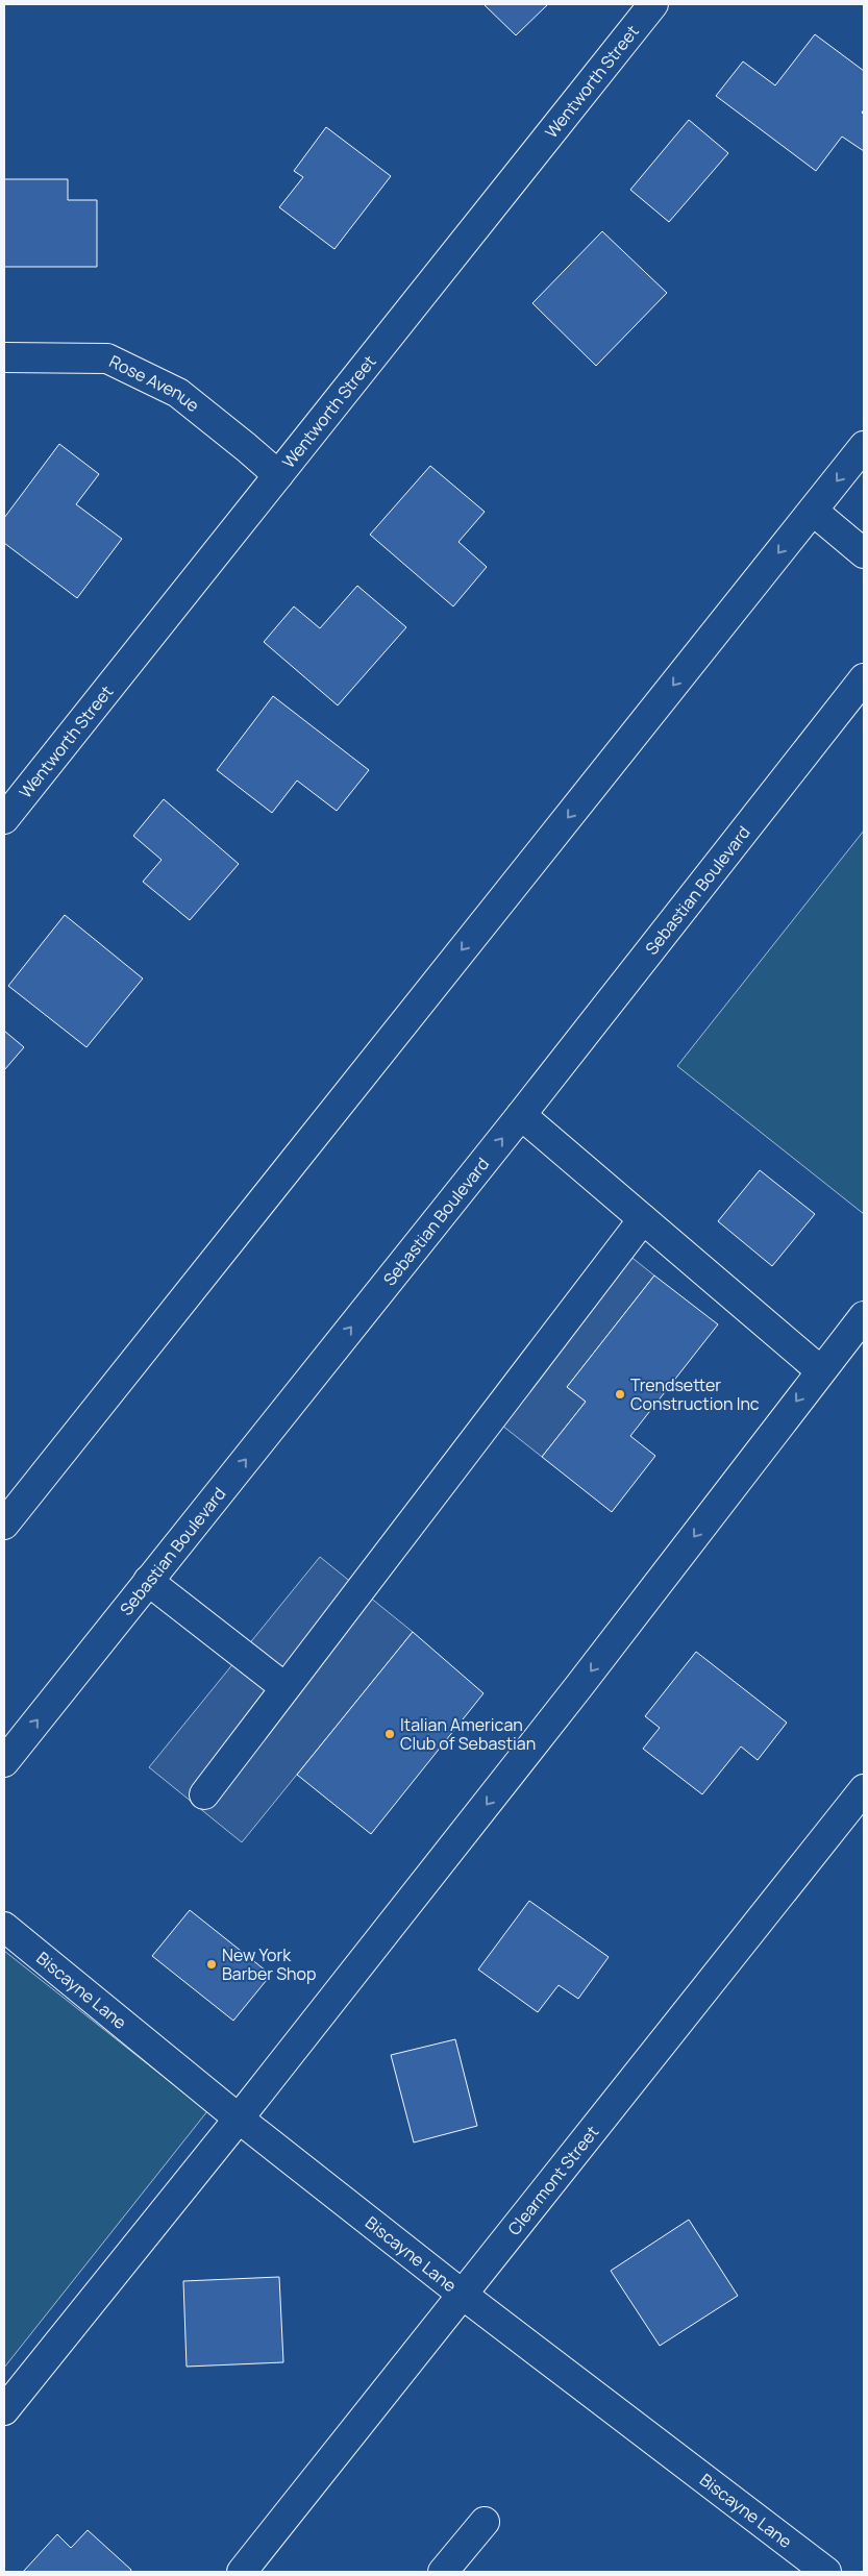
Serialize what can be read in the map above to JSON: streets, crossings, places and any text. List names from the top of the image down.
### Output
{
  "streets": {
    "street": [
      "Wentworth Street",
      "Rose Avenue",
      "Sebastian Boulevard",
      "Biscayne Lane",
      "Clearmont Street"
    ]
  },
  "crossings": [
    ["Wentworth Street", "Rose Avenue"],
    ["Biscayne Lane", "Clearmont Street"]
  ],
  "places": ["Trendsetter Construction Inc", "Italian American Club of Sebastian", "New York Barber Shop"]
}
